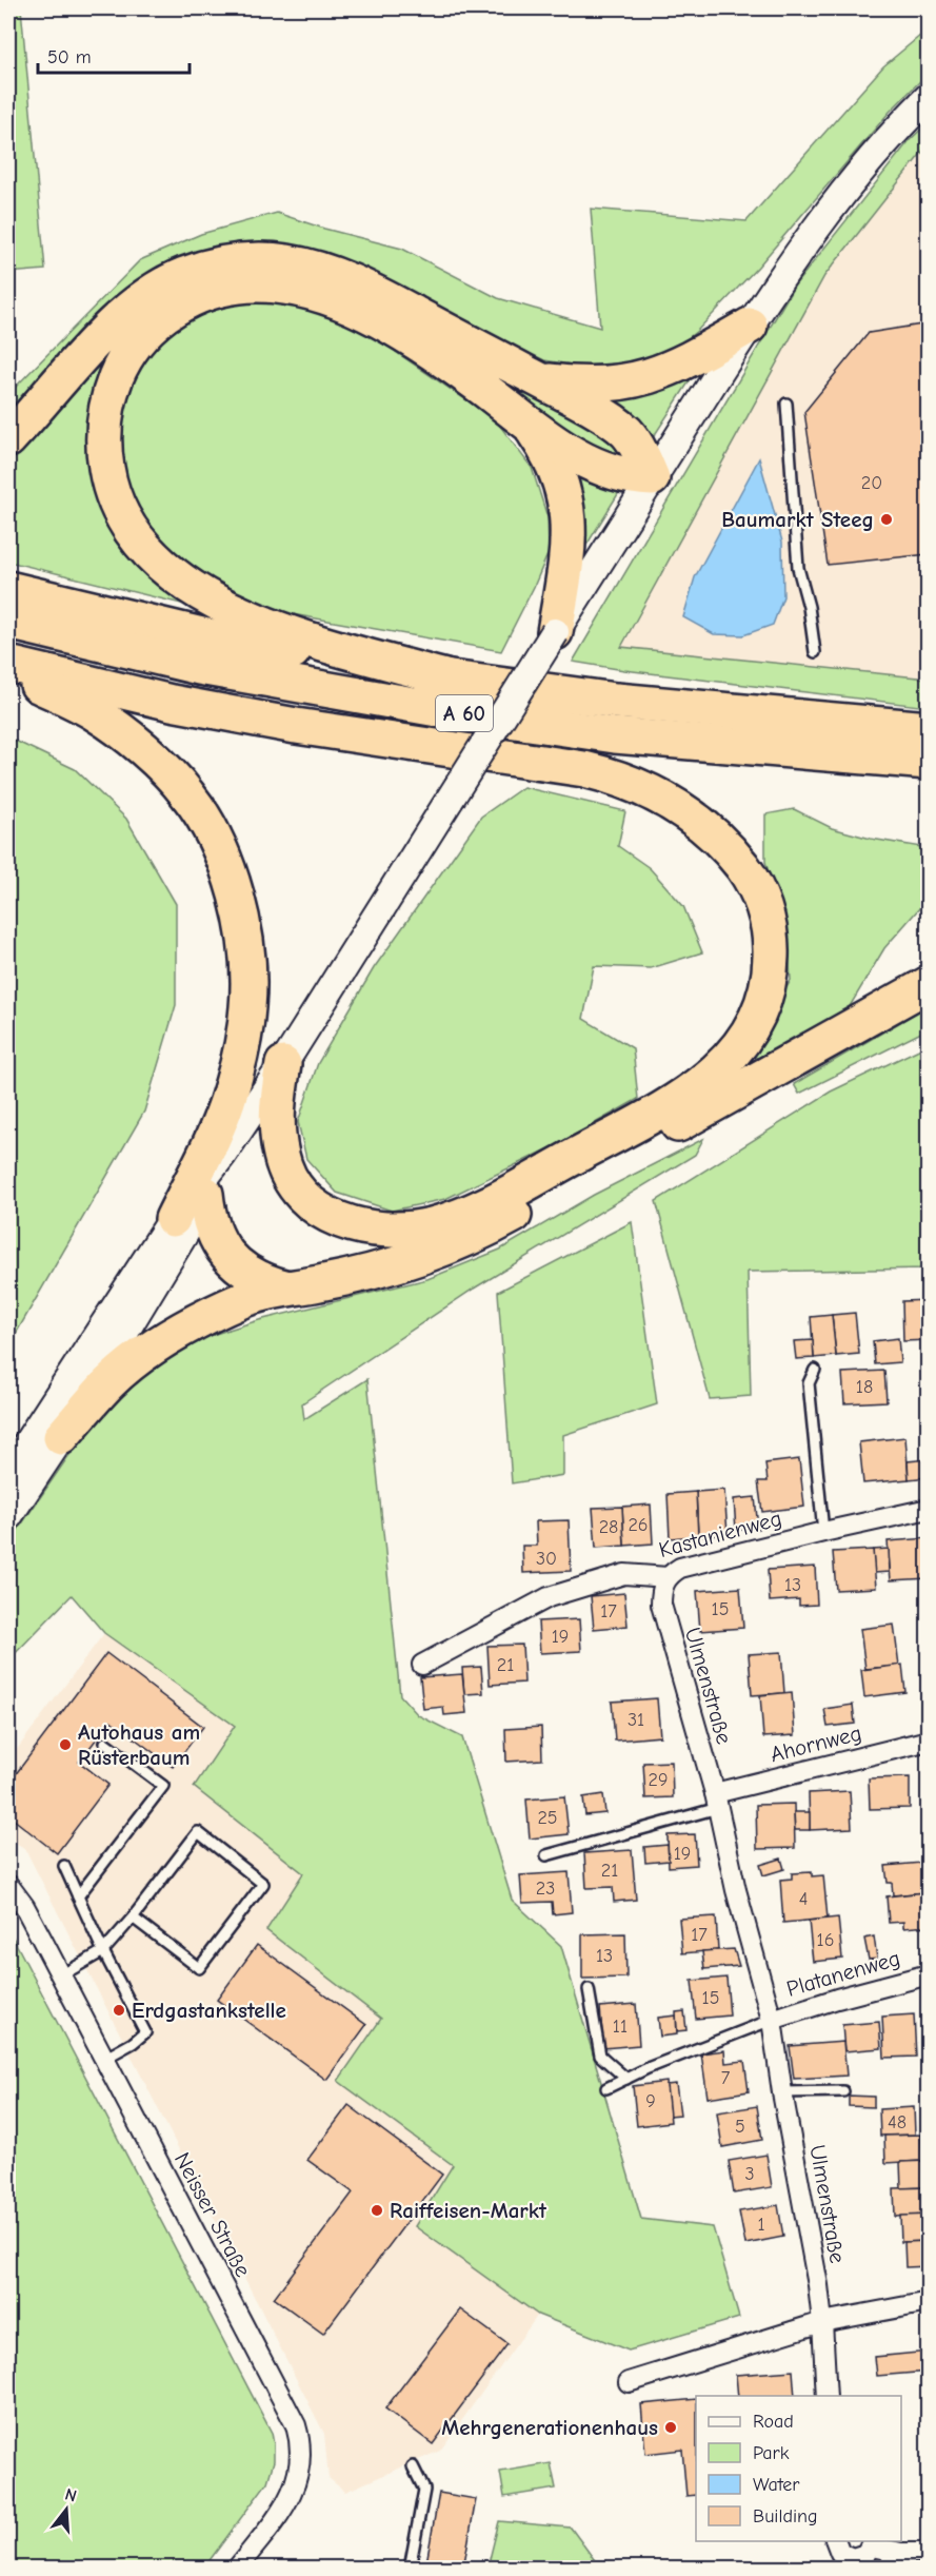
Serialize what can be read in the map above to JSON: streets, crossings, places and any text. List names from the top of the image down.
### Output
{
  "streets": {
    "highway": ["A 60"],
    "street": [
      "Kastanienweg",
      "Ulmenstraße",
      "Ahornweg",
      "Platanenweg",
      "Neisser Straße"
    ]
  },
  "crossings": [
    ["Kastanienweg", "Ulmenstraße"],
    ["Ulmenstraße", "Ahornweg"],
    ["Ulmenstraße", "Platanenweg"]
  ],
  "places": [
    "Baumarkt Steeg",
    "Autohaus am Rüsterbaum",
    "Erdgastankstelle",
    "Raiffeisen-Markt",
    "Mehrgenerationenhaus"
  ],
  "house_numbers": [
    "20",
    "18",
    "26",
    "28",
    "30",
    "13",
    "15",
    "17",
    "19",
    "21",
    "31",
    "29",
    "25",
    "19",
    "21",
    "23",
    "4",
    "17",
    "16",
    "13",
    "15",
    "11",
    "7",
    "9",
    "48",
    "5",
    "3",
    "1"
  ],
  "legend": [
    "Road",
    "Park",
    "Water",
    "Building"
  ],
  "scale_bar": "50 m",
  "north": "top"
}
